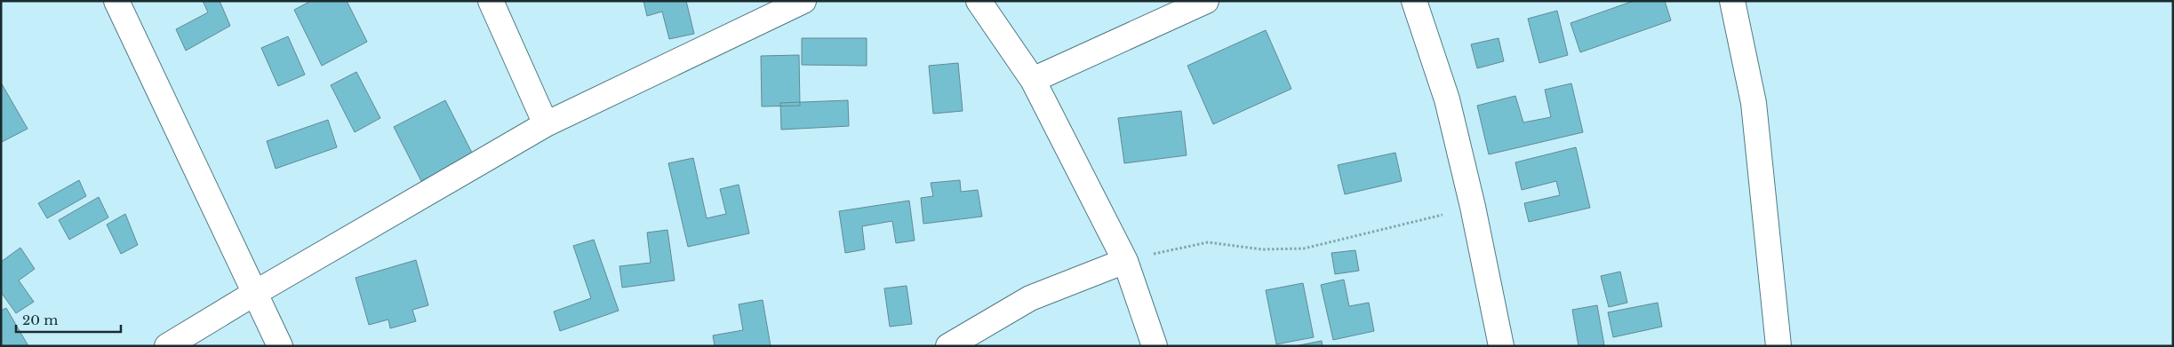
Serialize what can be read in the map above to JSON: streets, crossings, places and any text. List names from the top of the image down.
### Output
{
  "scale_bar": "20 m"
}
